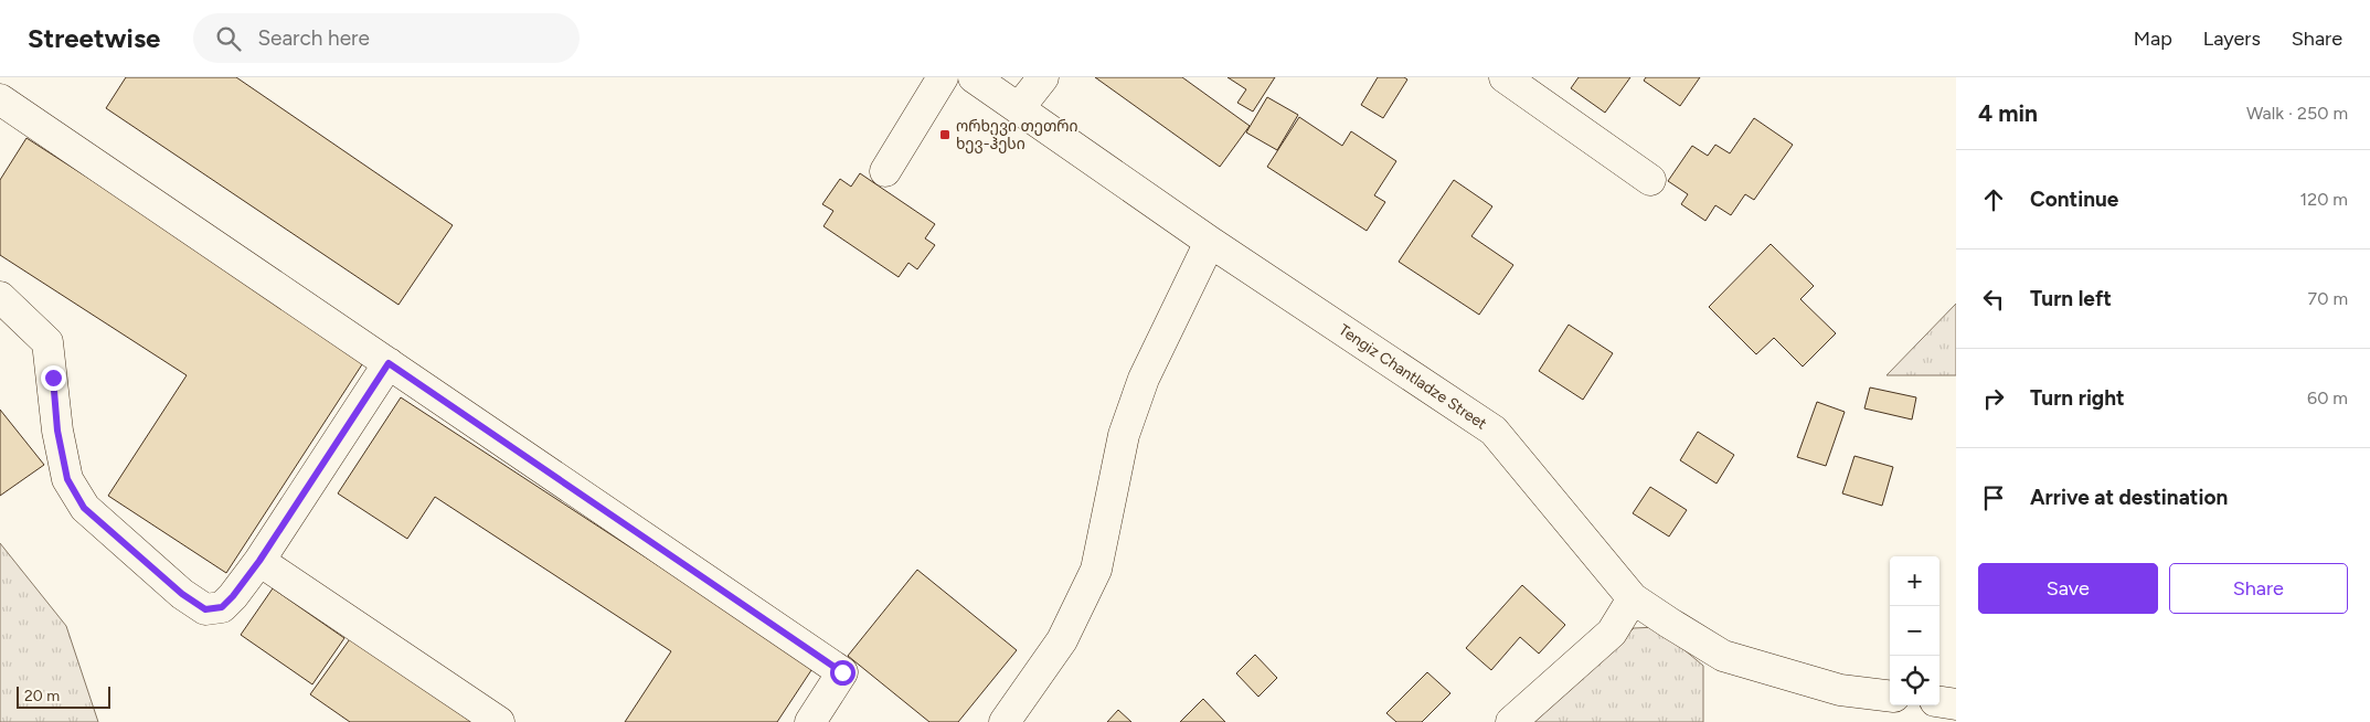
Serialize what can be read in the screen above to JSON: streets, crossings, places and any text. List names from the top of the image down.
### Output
{
  "streets": {
    "street": ["Tengiz Chantladze Street"]
  },
  "places": {
    "transit": ["ორხევი თეთრი ხევ-ჰესი"]
  },
  "scale_bar": "20 m",
  "page": {
    "header": "Streetwise",
    "search": "Search here",
    "nav": ["Map", "Layers", "Share"],
    "heading": ["4 min", "Walk · 250 m"],
    "list": [
      ["Continue", "120 m"],
      ["Turn left", "70 m"],
      ["Turn right", "60 m"],
      "Arrive at destination"
    ],
    "buttons": ["Save", "Share"],
    "map_buttons": ["+", "−"],
    "scale": "20 m"
  }
}
